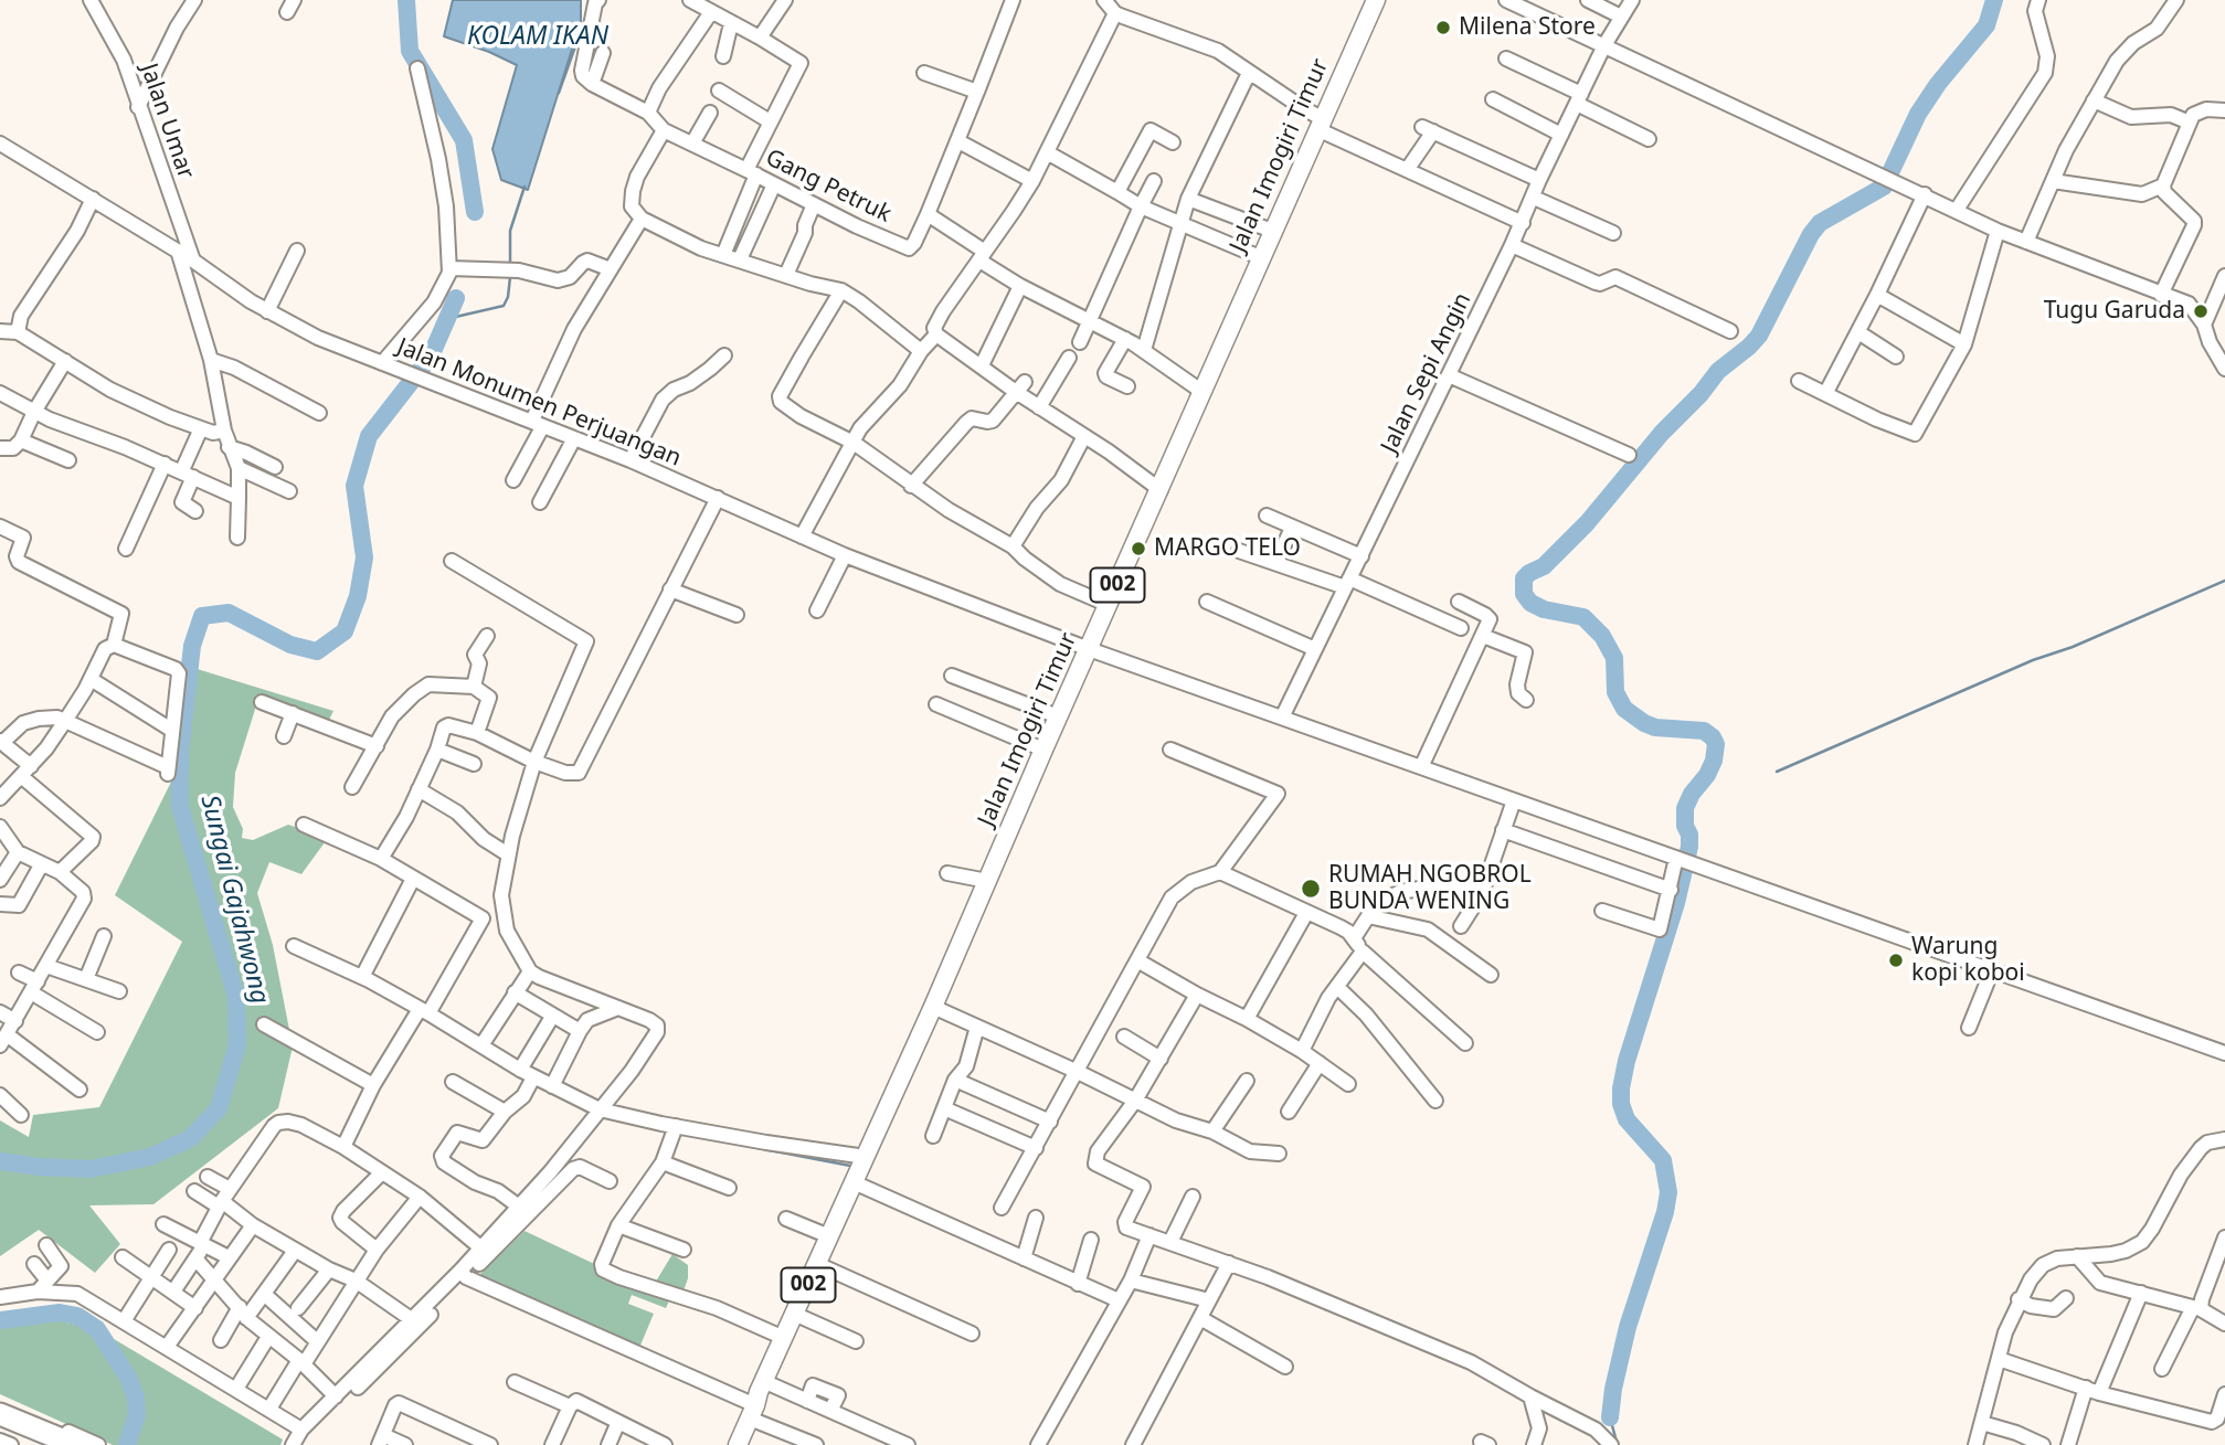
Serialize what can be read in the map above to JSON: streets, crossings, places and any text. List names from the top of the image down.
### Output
{
  "streets": {
    "main road": ["Jalan Imogiri Timur", "002"],
    "street": [
      "Jalan Umar",
      "Gang Petruk",
      "Jalan Sepi Angin",
      "Jalan Monumen Perjuangan"
    ]
  },
  "crossings": [
    ["Jalan Umar", "Jalan Monumen Perjuangan"],
    ["Jalan Imogiri Timur", "Jalan Monumen Perjuangan"],
    ["Jalan Sepi Angin", "Jalan Monumen Perjuangan"]
  ],
  "water": ["KOLAM IKAN", "Sungai Gajahwong"],
  "places": [
    "Milena Store",
    "Tugu Garuda",
    "MARGO TELO",
    "RUMAH NGOBROL BUNDA WENING",
    "Warung kopi koboi"
  ]
}
